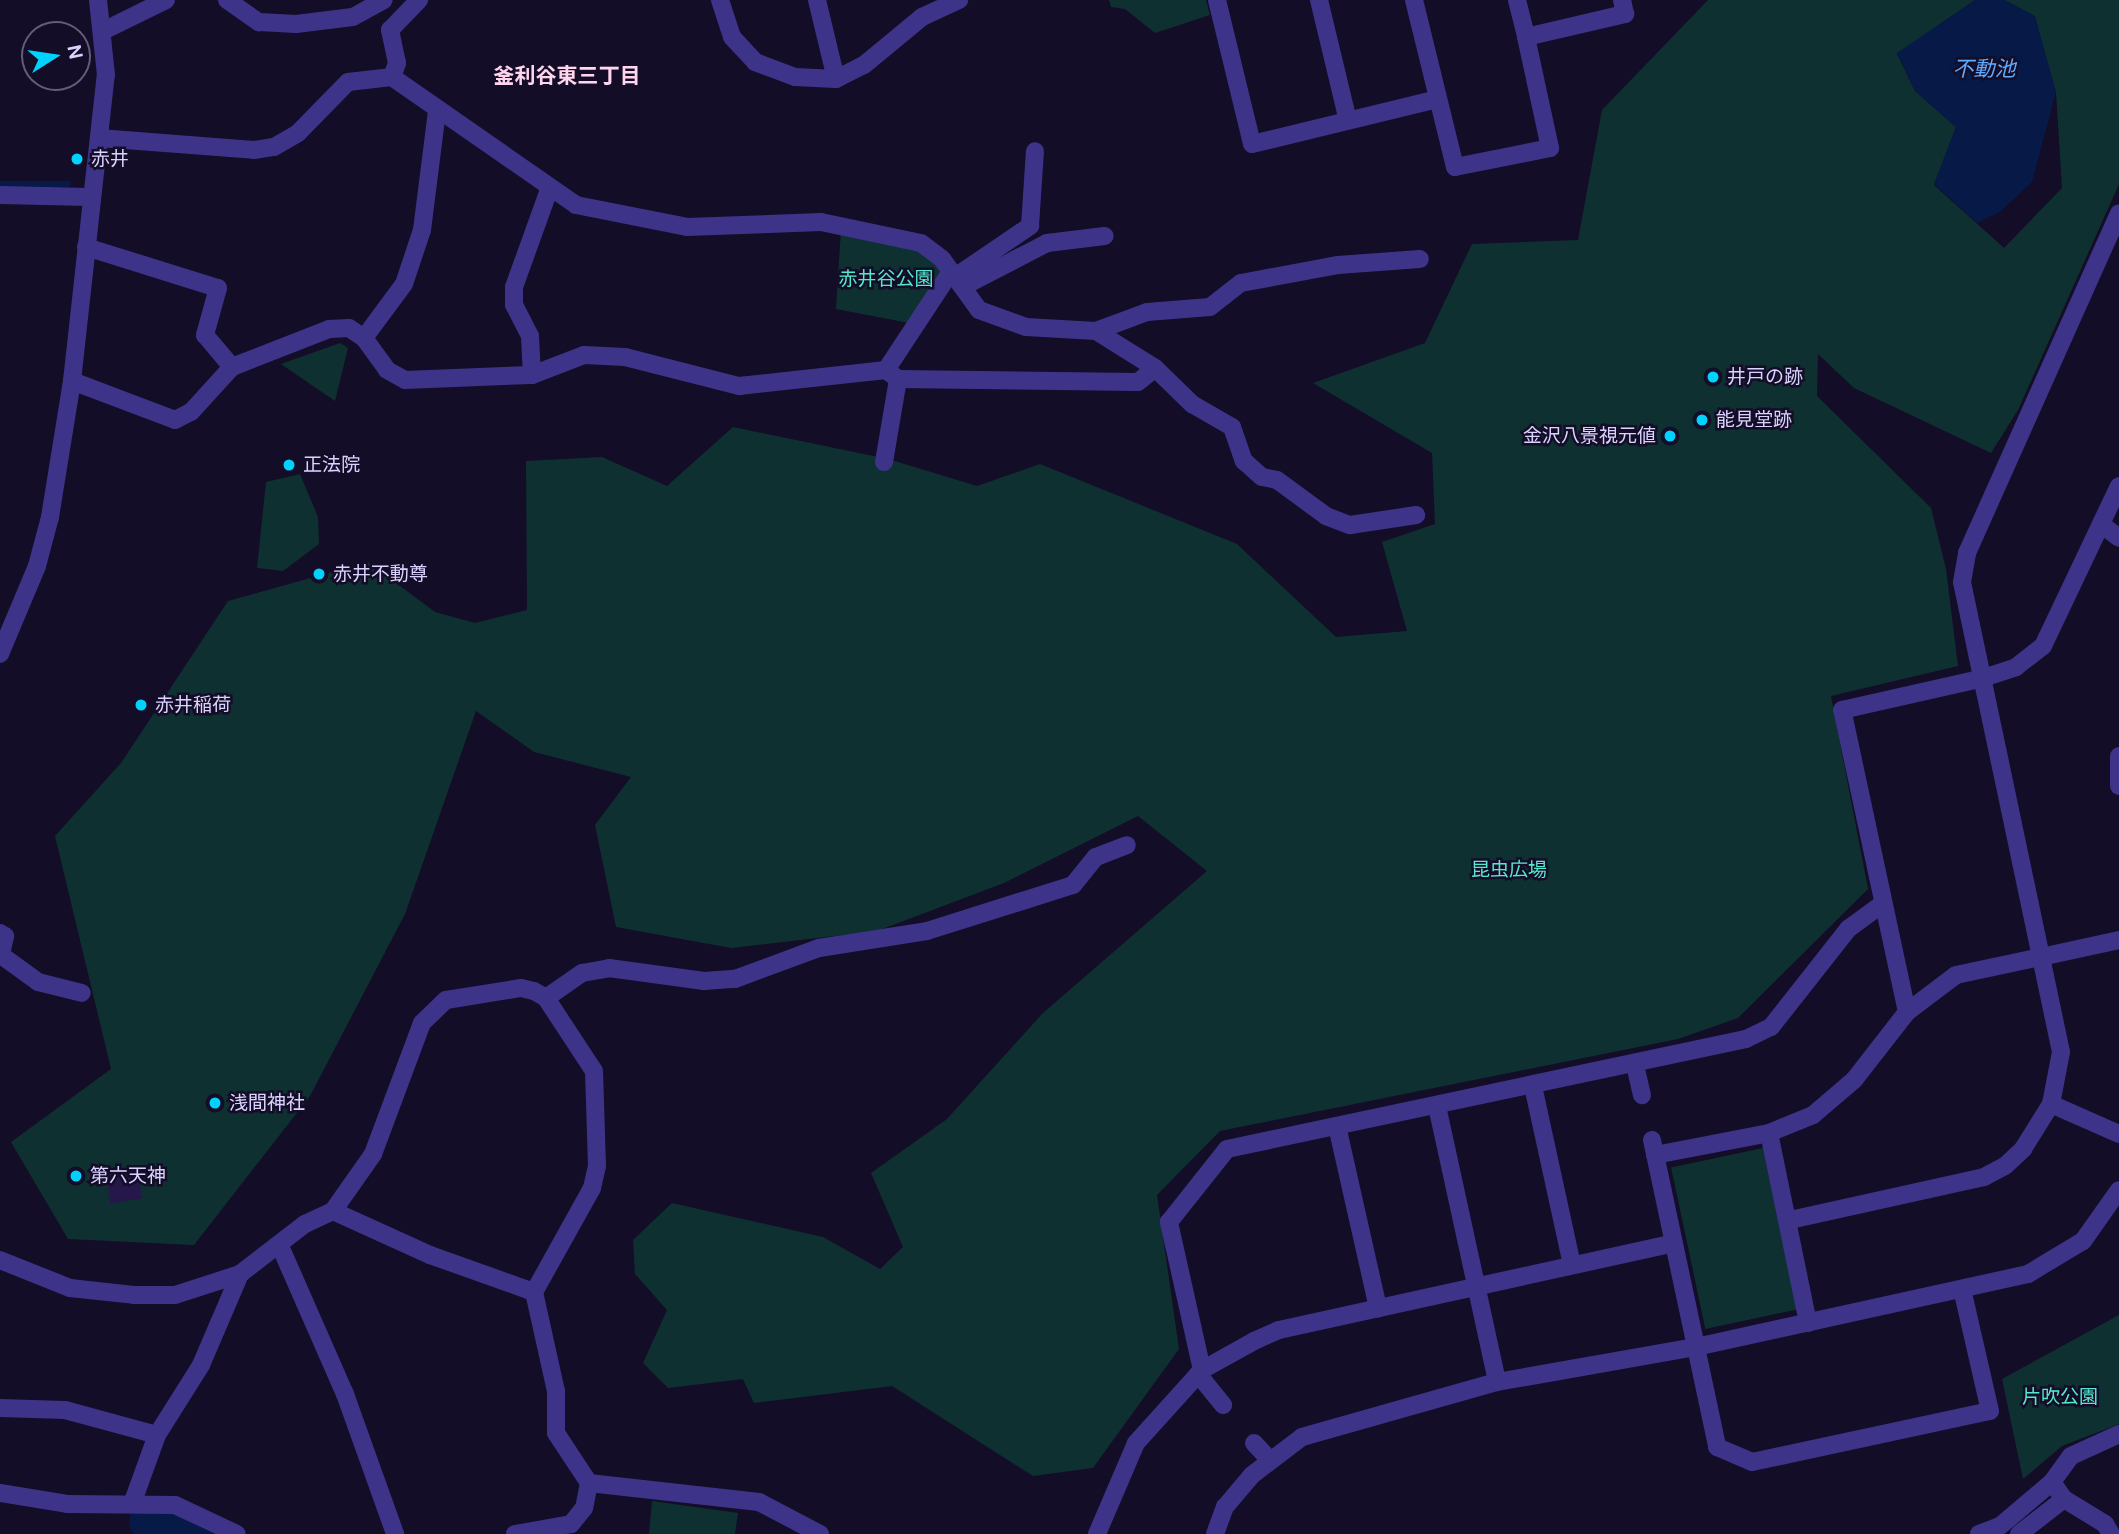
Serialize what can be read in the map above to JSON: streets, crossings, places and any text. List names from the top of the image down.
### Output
{
  "districts": ["釜利谷東三丁目"],
  "water": ["不動池"],
  "parks": ["赤井谷公園", "昆虫広場", "片吹公園"],
  "places": [
    "赤井",
    "井戸の跡",
    "能見堂跡",
    "金沢八景視元値",
    "正法院",
    "赤井不動尊",
    "赤井稲荷",
    "浅間神社",
    "第六天神"
  ],
  "north": "right"
}
